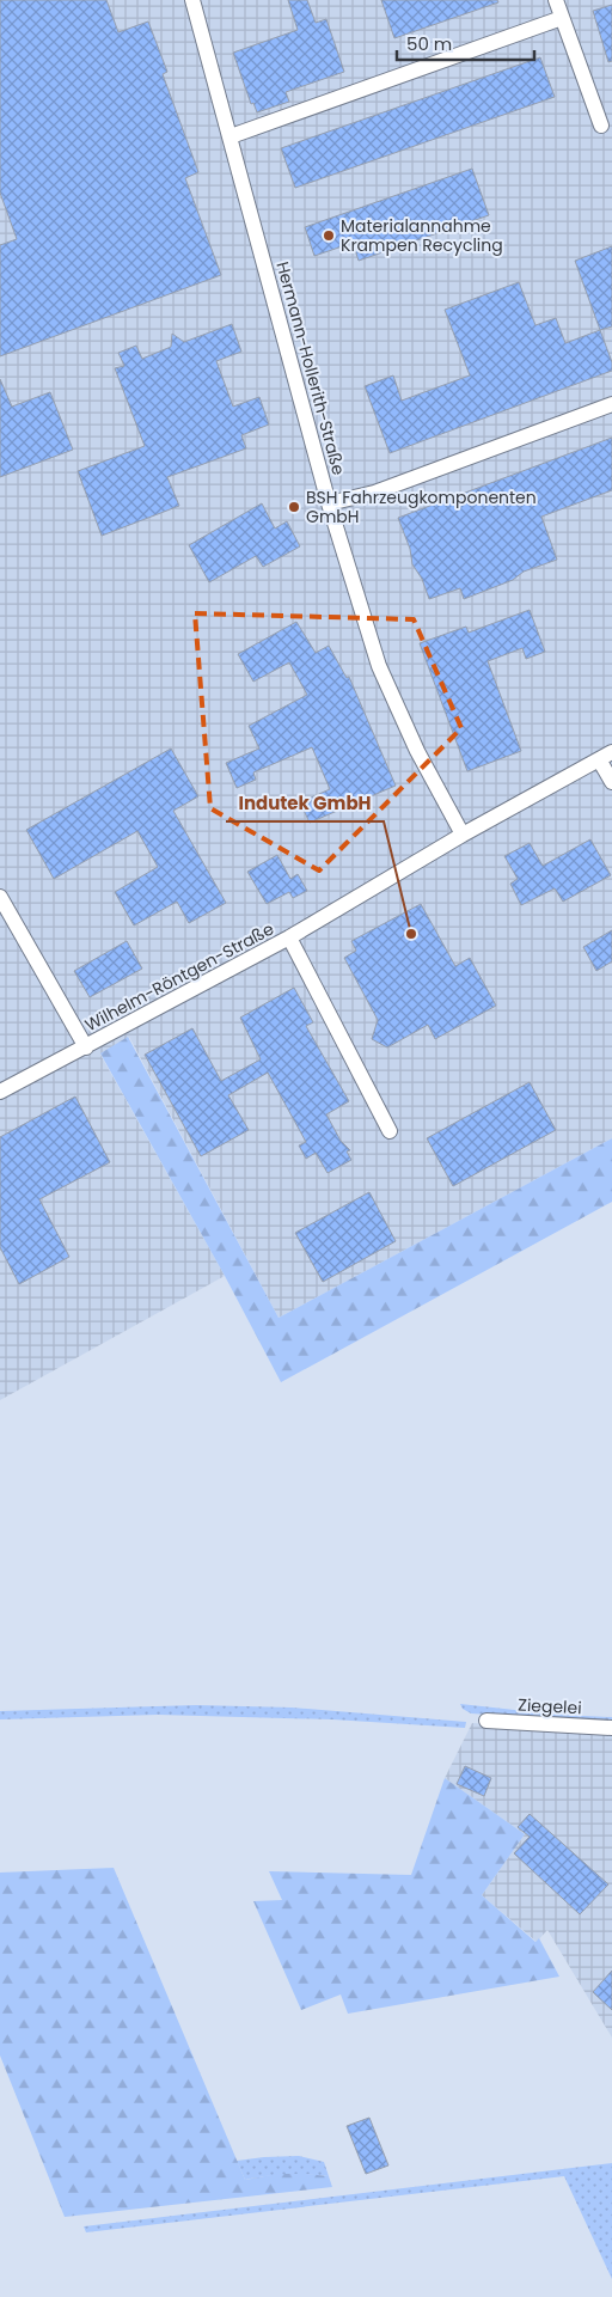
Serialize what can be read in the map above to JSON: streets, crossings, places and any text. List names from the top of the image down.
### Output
{
  "streets": {
    "street": ["Hermann-Hollerith-Straße", "Wilhelm-Röntgen-Straße", "Ziegelei"]
  },
  "crossings": [
    ["Hermann-Hollerith-Straße", "Wilhelm-Röntgen-Straße"]
  ],
  "places": ["Materialannahme Krampen Recycling", "BSH Fahrzeugkomponenten GmbH", "Indutek GmbH"],
  "scale_bar": "50 m"
}
